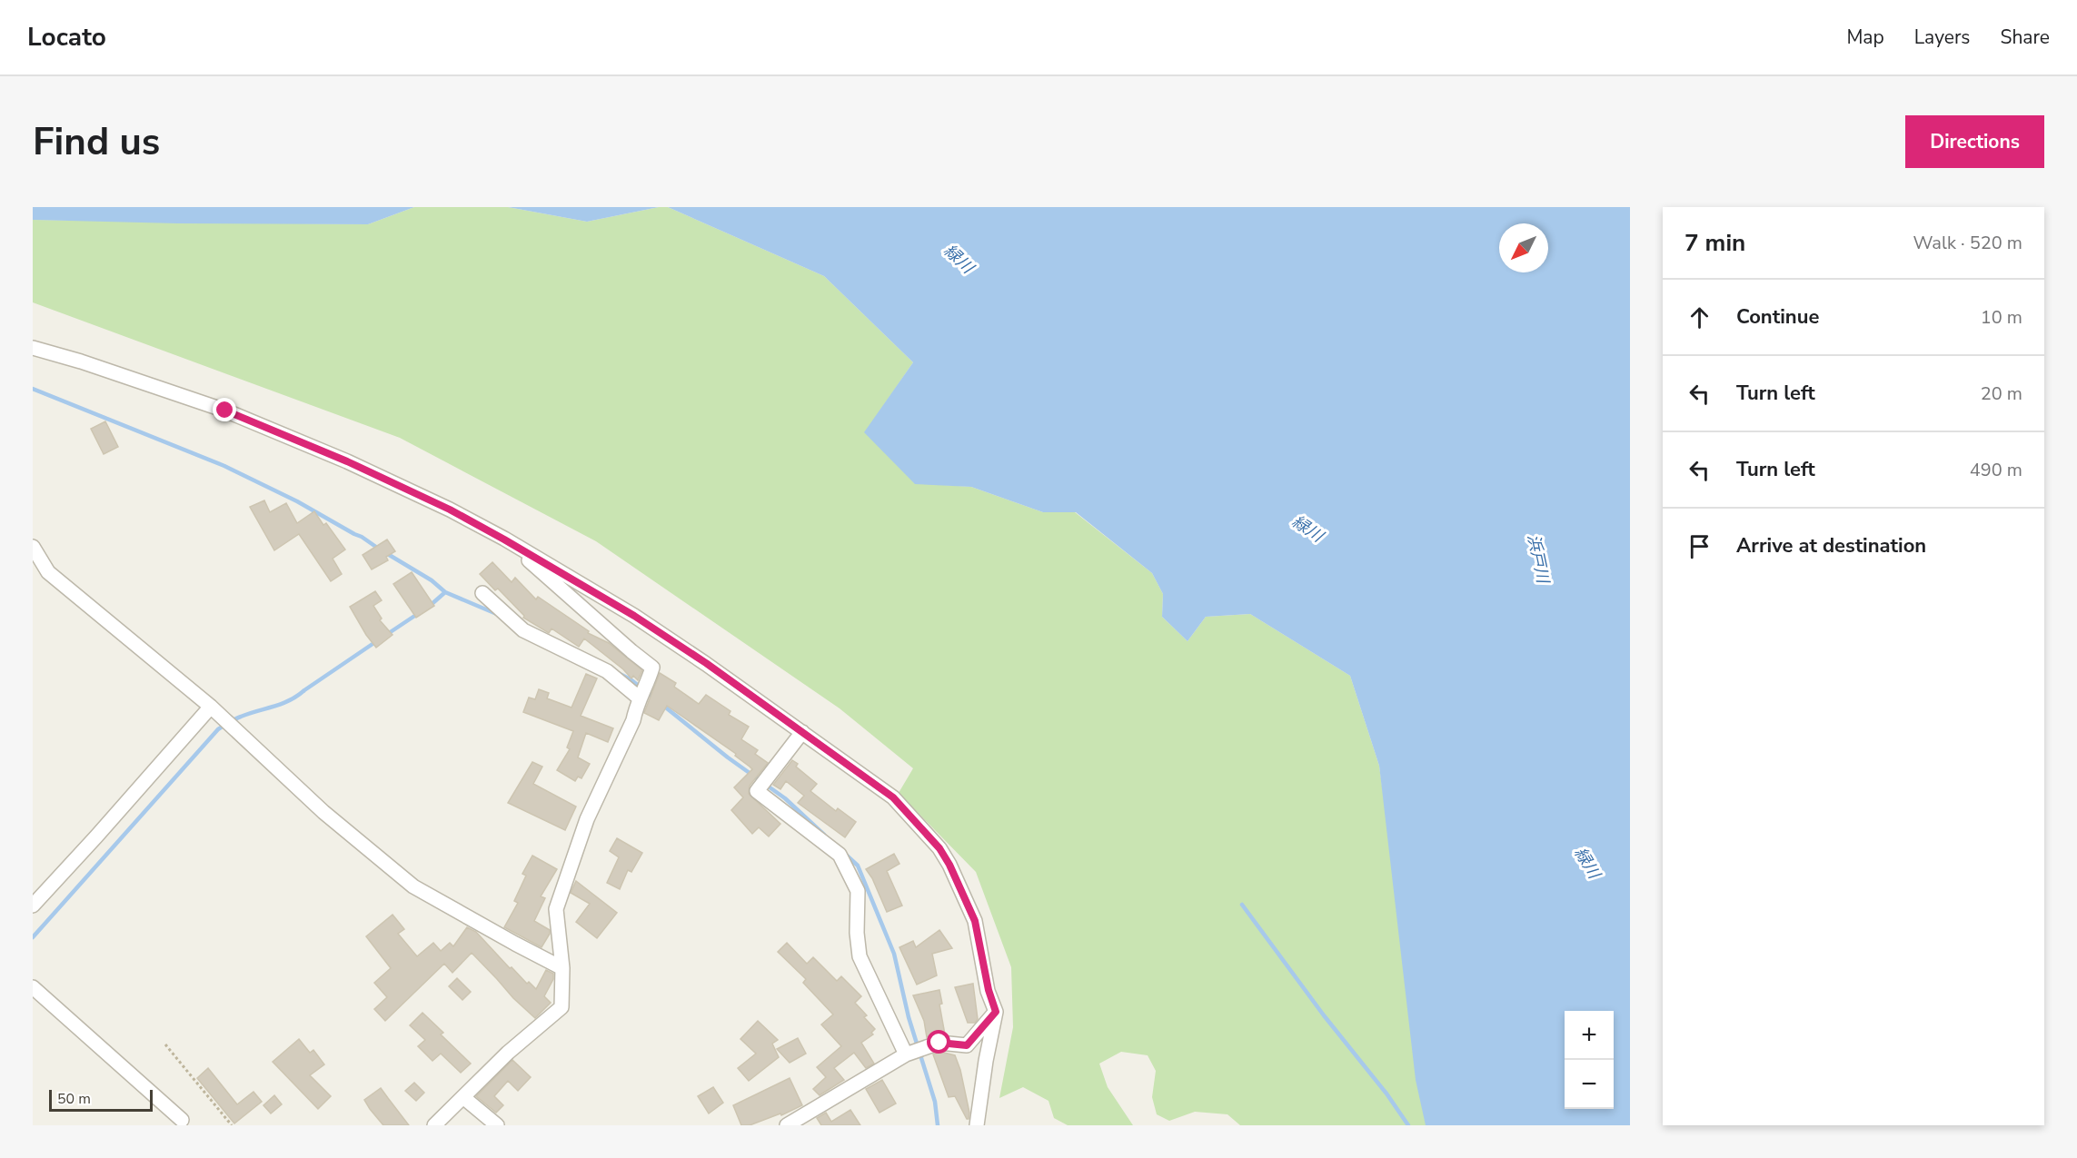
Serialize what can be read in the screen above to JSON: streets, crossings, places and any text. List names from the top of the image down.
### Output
{
  "water": ["緑川", "浜戸川"],
  "scale_bar": "50 m",
  "north": "bottom left",
  "page": {
    "header": "Locato",
    "nav": ["Map", "Layers", "Share"],
    "buttons": "Directions",
    "title": "Find us",
    "heading": ["7 min", "Walk · 520 m"],
    "list": [
      ["Continue", "10 m"],
      ["Turn left", "20 m"],
      ["Turn left", "490 m"],
      "Arrive at destination"
    ],
    "map_buttons": ["+", "−"],
    "scale": "50 m"
  }
}
